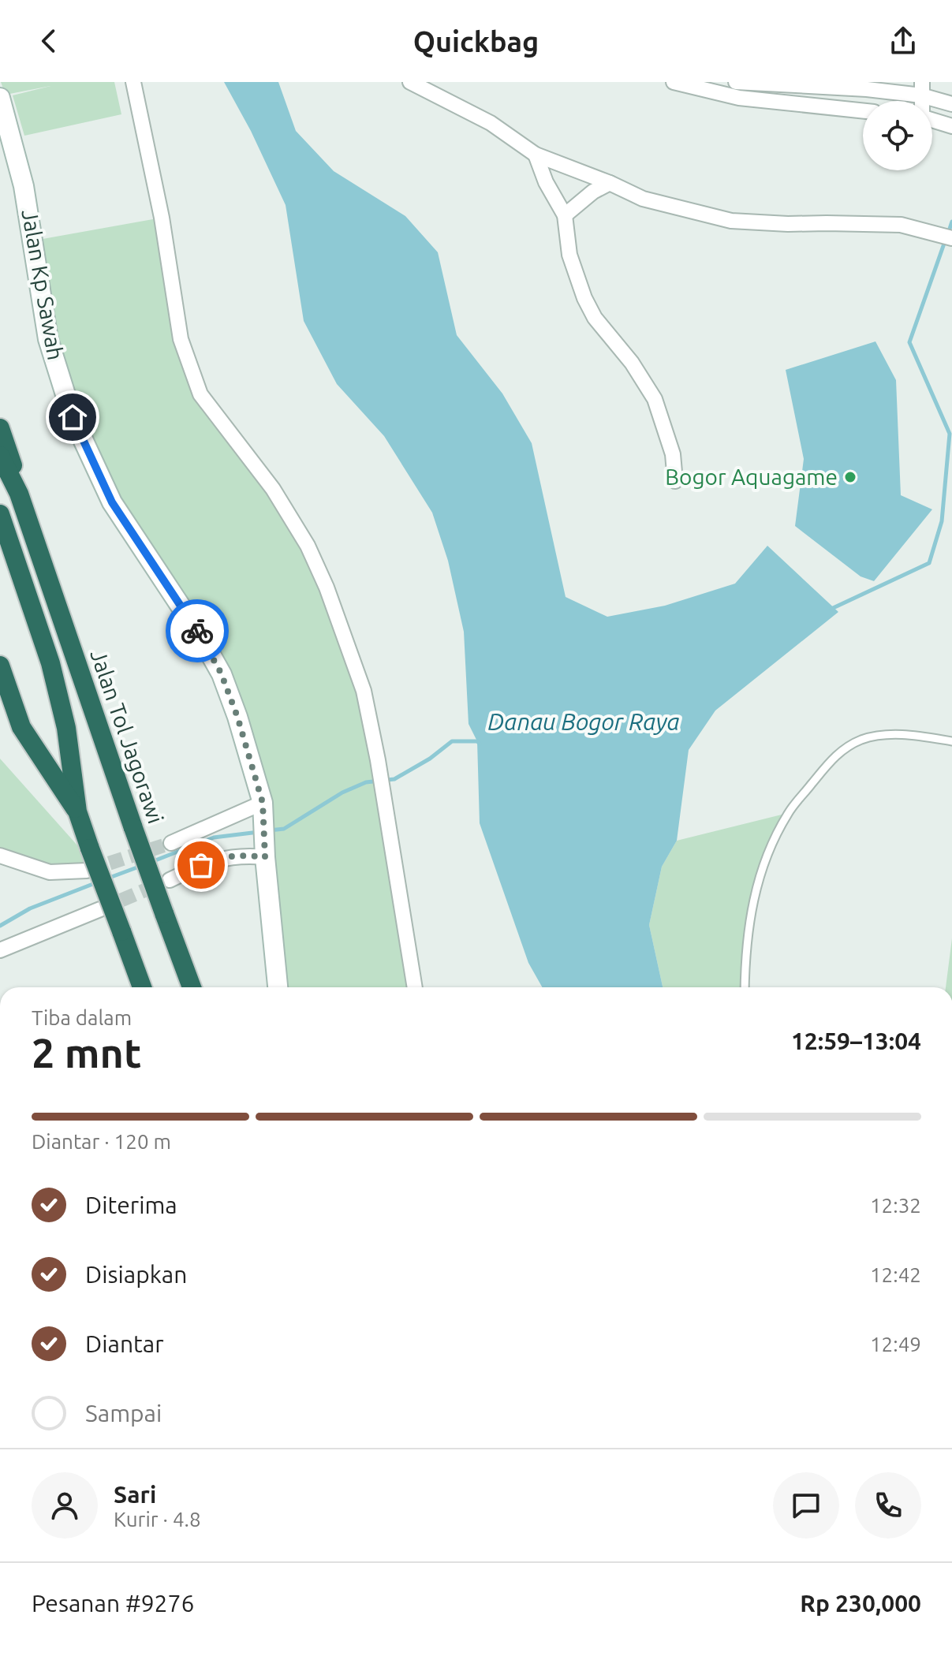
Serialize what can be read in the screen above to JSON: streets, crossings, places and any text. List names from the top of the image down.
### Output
{
  "streets": {
    "highway": ["Jalan Tol Jagorawi"],
    "street": ["Jalan Kp Sawah"]
  },
  "water": ["Danau Bogor Raya"],
  "places": ["Bogor Aquagame"],
  "page": {
    "header": "Quickbag",
    "heading": ["2 mnt", "Tiba dalam", "12:59–13:04"],
    "panel": [
      "Sari",
      "Kurir · 4.8",
      "Pesanan #9276",
      "Rp 230,000"
    ],
    "bar": "Diantar · 120 m",
    "list": [
      ["Diterima", "12:32"],
      ["Disiapkan", "12:42"],
      ["Diantar", "12:49"],
      "Sampai"
    ]
  }
}
